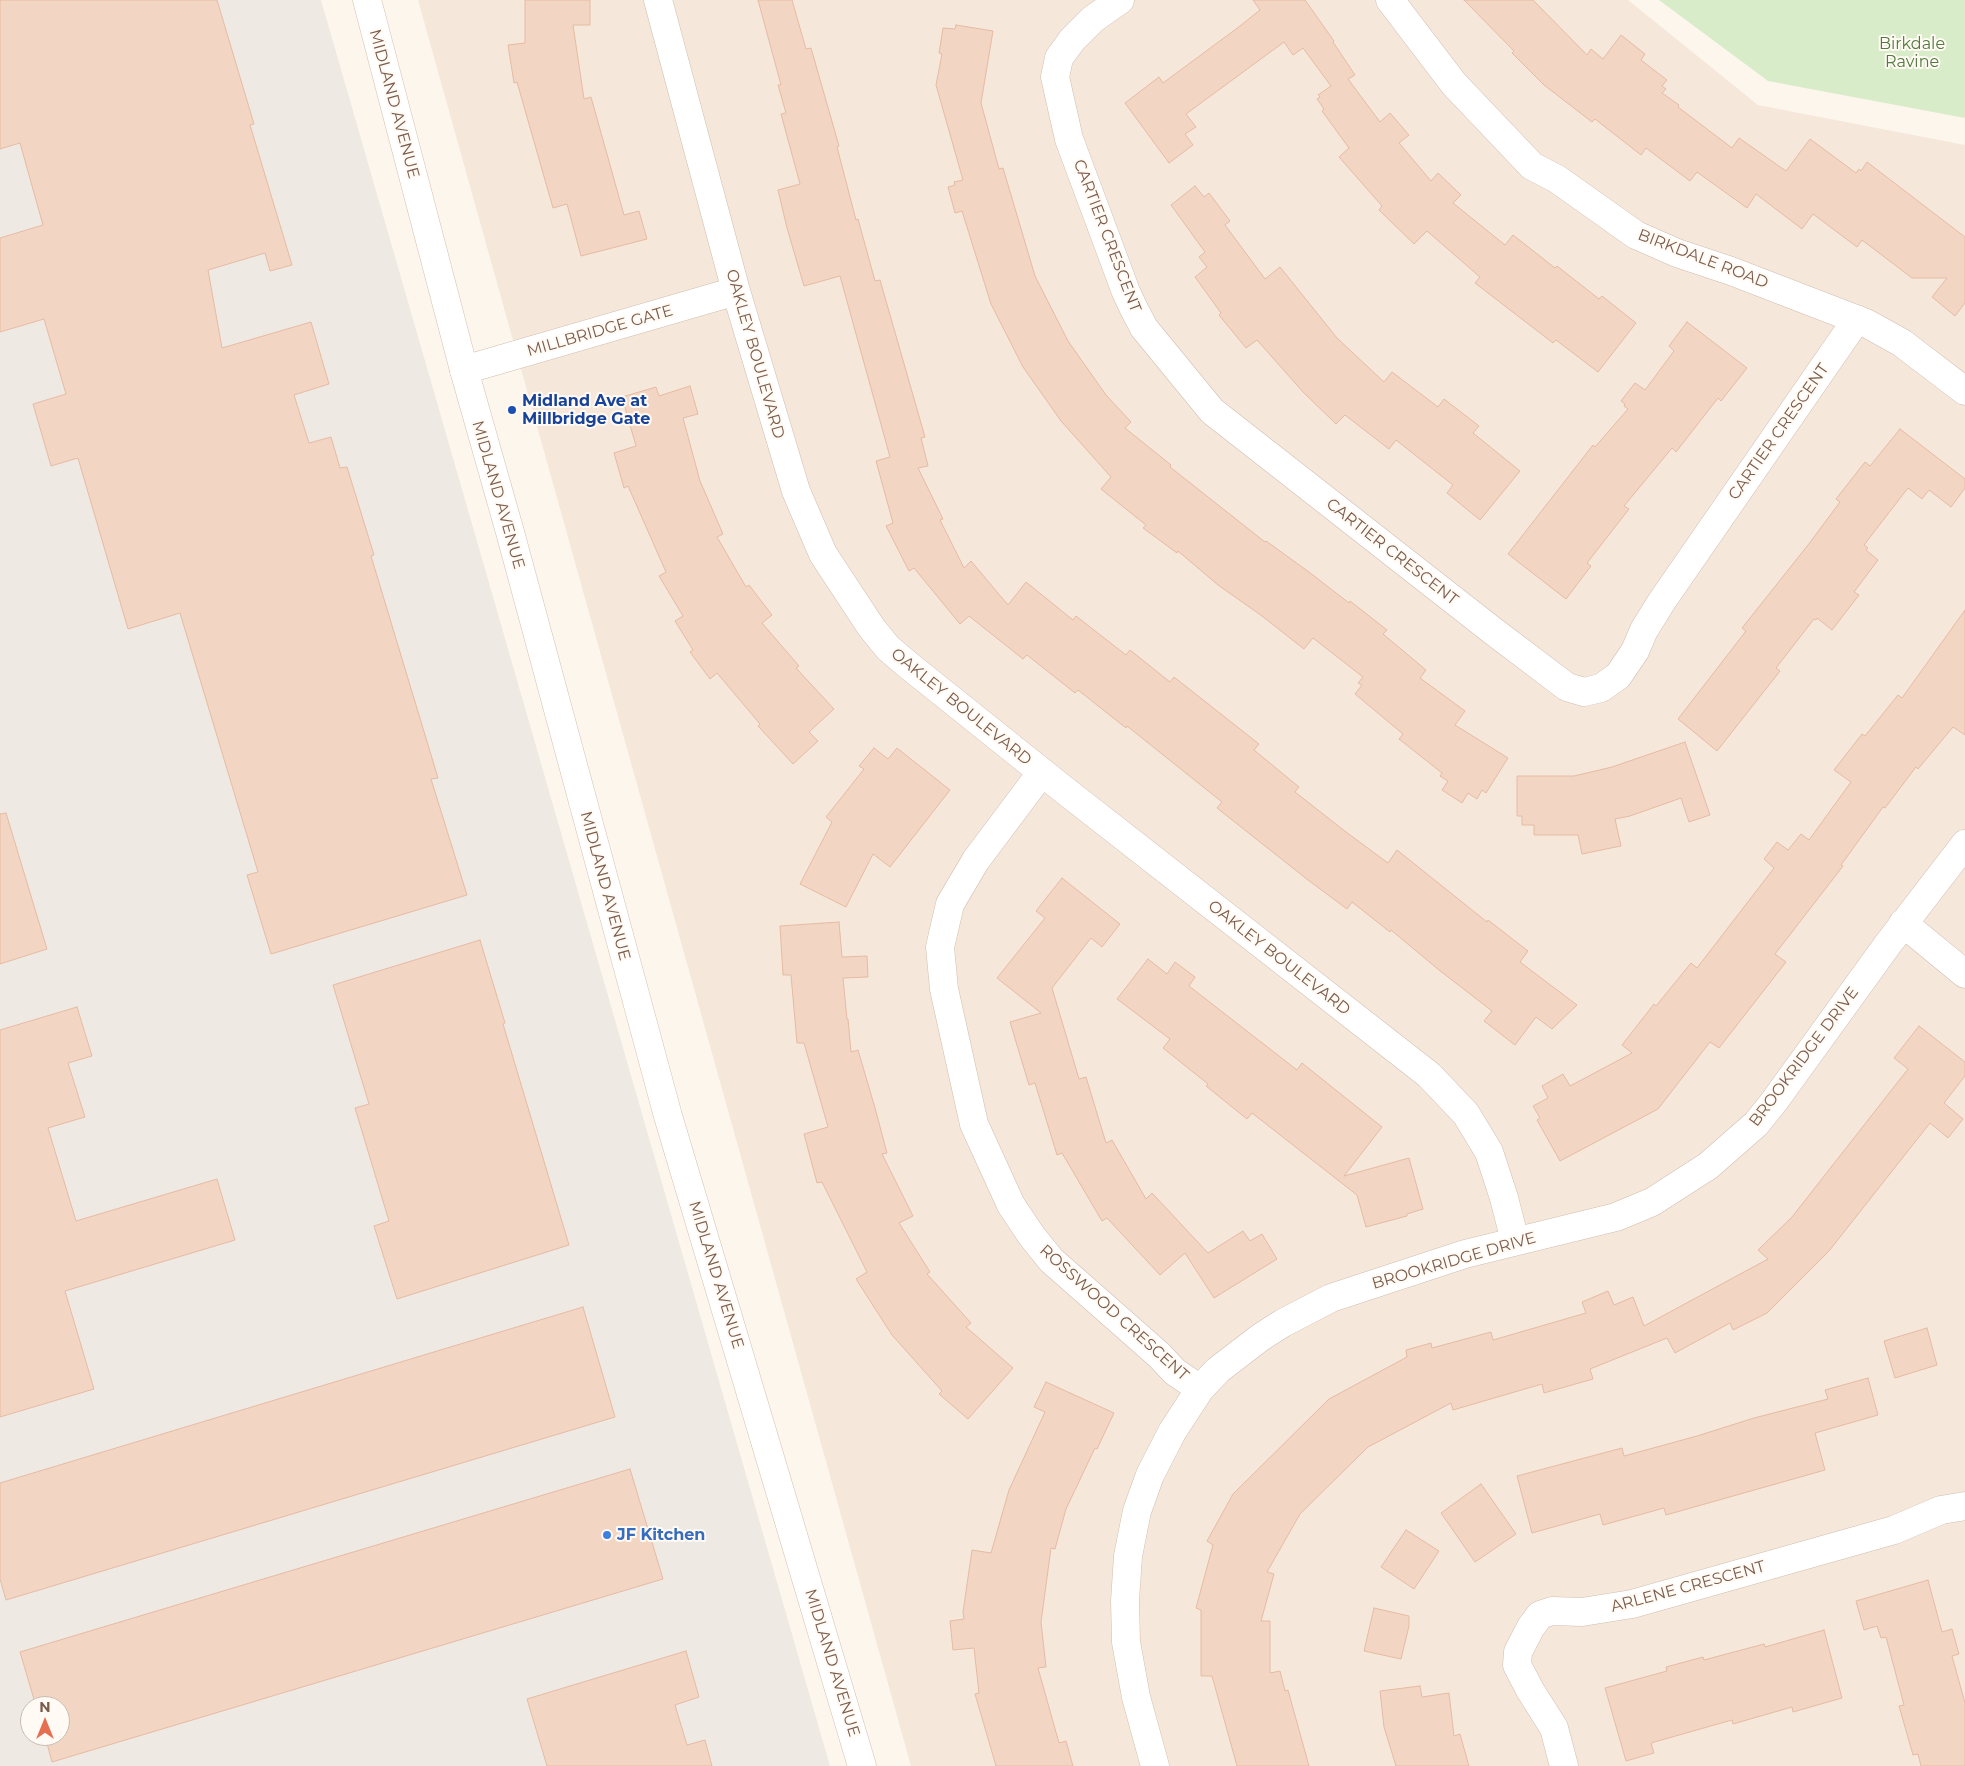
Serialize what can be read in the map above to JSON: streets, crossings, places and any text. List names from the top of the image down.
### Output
{
  "streets": {
    "street": [
      "MIDLAND AVENUE",
      "CARTIER CRESCENT",
      "BIRKDALE ROAD",
      "MILLBRIDGE GATE",
      "OAKLEY BOULEVARD",
      "BROOKRIDGE DRIVE",
      "ROSSWOOD CRESCENT",
      "ARLENE CRESCENT"
    ]
  },
  "crossings": [
    ["MIDLAND AVENUE", "MILLBRIDGE GATE"],
    ["CARTIER CRESCENT", "BIRKDALE ROAD"],
    ["MILLBRIDGE GATE", "OAKLEY BOULEVARD"],
    ["OAKLEY BOULEVARD", "BROOKRIDGE DRIVE"],
    ["OAKLEY BOULEVARD", "ROSSWOOD CRESCENT"],
    ["BROOKRIDGE DRIVE", "ROSSWOOD CRESCENT"]
  ],
  "parks": ["Birkdale Ravine"],
  "places": ["Midland Ave at Millbridge Gate", "JF Kitchen"],
  "north": "top"
}
